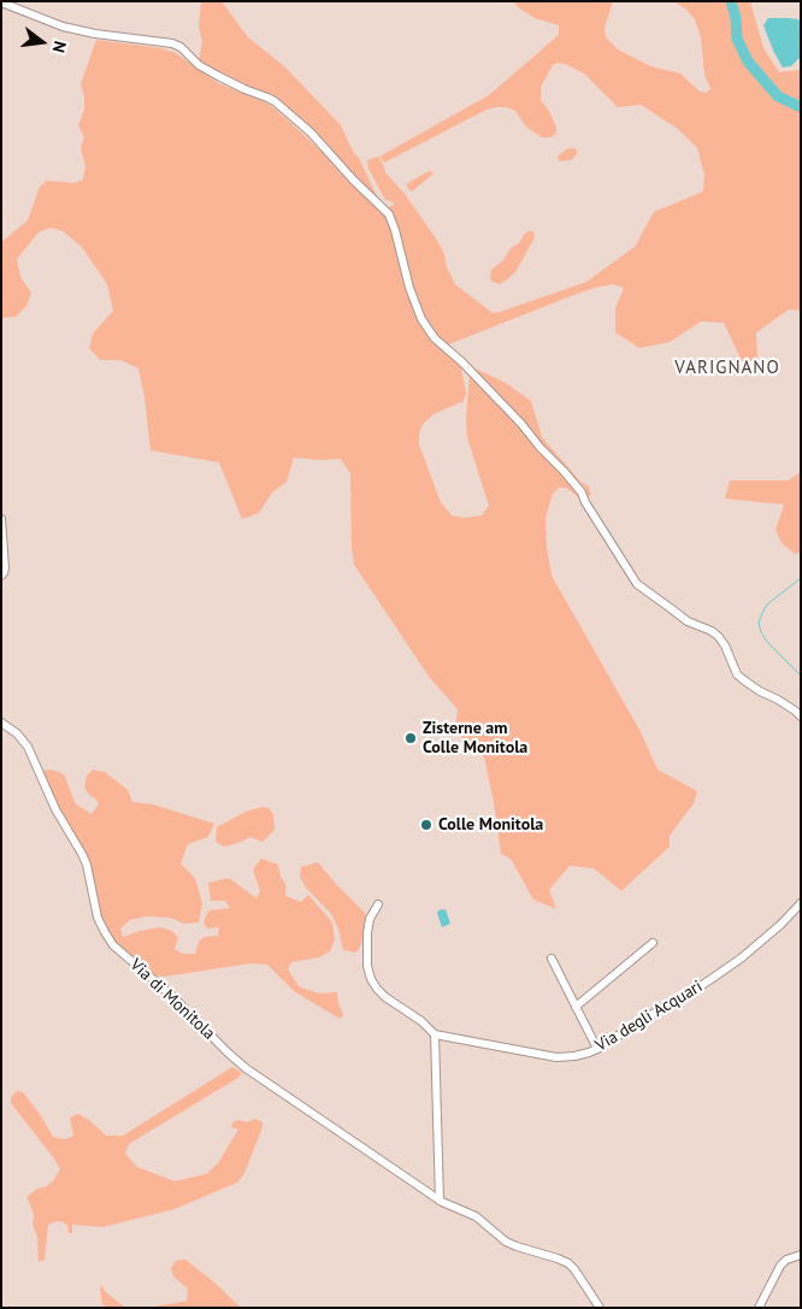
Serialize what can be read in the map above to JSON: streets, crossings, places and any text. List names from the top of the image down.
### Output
{
  "streets": {
    "street": ["Via di Monitola", "Via degli Acquari"]
  },
  "districts": ["VARIGNANO"],
  "places": ["Zisterne am Colle Monitola", "Colle Monitola"],
  "north": "right"
}
